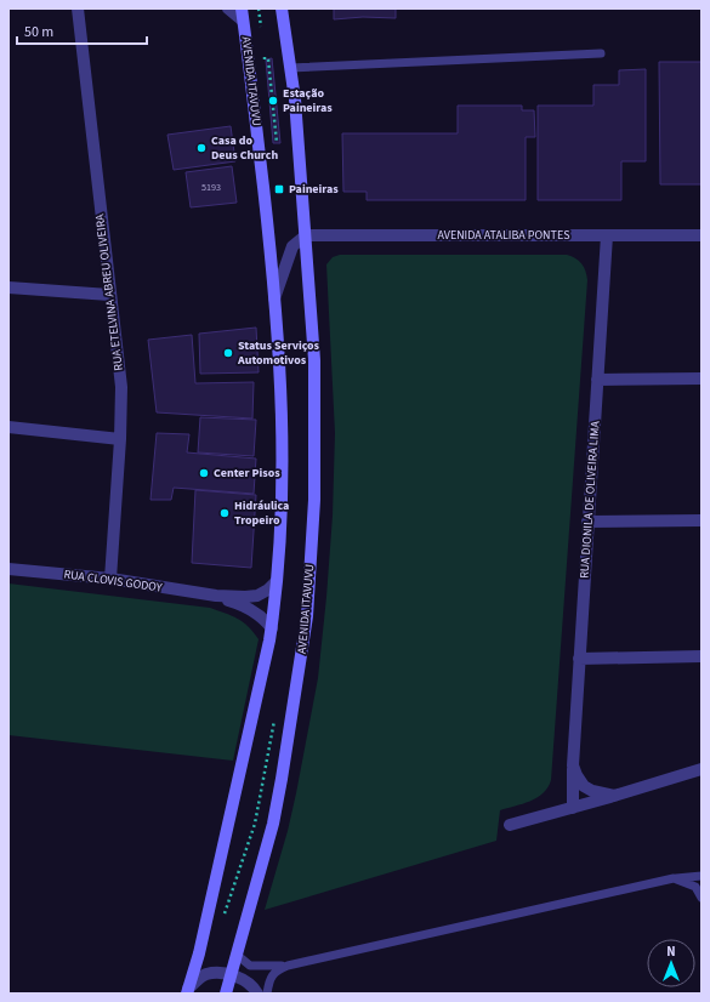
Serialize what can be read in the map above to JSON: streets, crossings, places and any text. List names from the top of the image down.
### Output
{
  "streets": {
    "main road": ["AVENIDA ITAVUVU"],
    "street": [
      "AVENIDA ATALIBA PONTES",
      "RUA ETELVINA ABREU OLIVEIRA",
      "RUA DIONILA DE OLIVEIRA LIMA",
      "RUA CLOVIS GODOY"
    ]
  },
  "crossings": [
    ["AVENIDA ITAVUVU", "AVENIDA ATALIBA PONTES"],
    ["AVENIDA ITAVUVU", "RUA CLOVIS GODOY"],
    ["AVENIDA ATALIBA PONTES", "RUA DIONILA DE OLIVEIRA LIMA"],
    ["RUA ETELVINA ABREU OLIVEIRA", "RUA CLOVIS GODOY"]
  ],
  "places": {
    "other": [
      "Estação Paineiras",
      "Casa do Deus Church",
      "Status Serviços Automotivos",
      "Center Pisos",
      "Hidráulica Tropeiro"
    ],
    "transit": ["Paineiras"]
  },
  "house_numbers": ["5193"],
  "scale_bar": "50 m",
  "north": "top"
}
